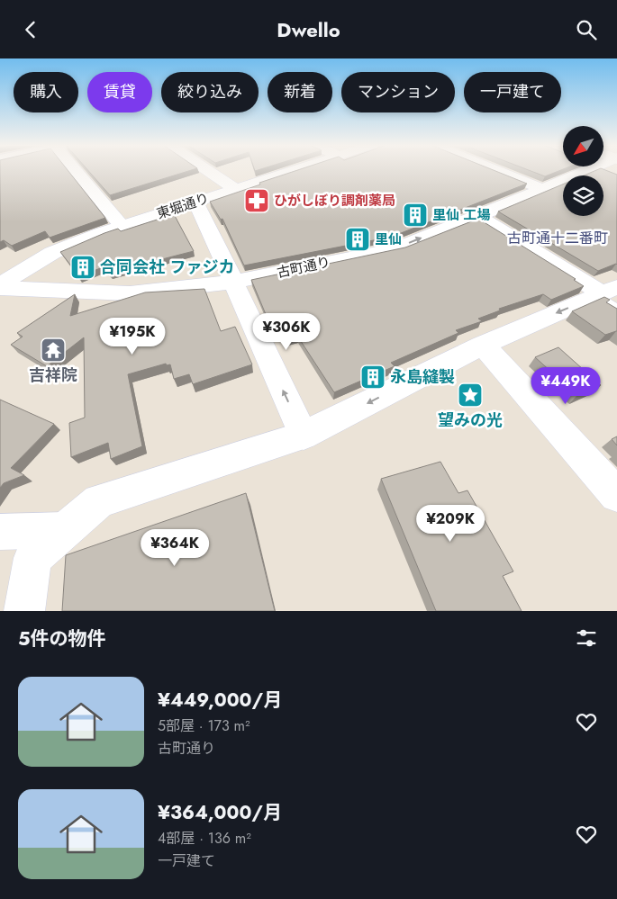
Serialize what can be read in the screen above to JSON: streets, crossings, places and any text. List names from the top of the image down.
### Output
{
  "streets": {
    "street": ["東堀通り", "古町通り"]
  },
  "districts": ["古町通十二番町"],
  "places": {
    "pharmacy": ["ひがしぼり調剤薬局"],
    "building": [
      "里仙 工場",
      "里仙",
      "合同会社 ファジカ",
      "永島縫製"
    ],
    "temple": ["吉祥院"],
    "place": ["望みの光"]
  },
  "north": "bottom left",
  "page": {
    "header": "Dwello",
    "chip": [
      "購入",
      "賃貸",
      "絞り込み",
      "新着",
      "マンション",
      "一戸建て"
    ],
    "price": [
      "¥306K",
      "¥195K",
      "¥449K",
      "¥209K",
      "¥364K"
    ],
    "heading": "5件の物件",
    "list": [
      {
        "name": "¥449,000/月",
        "note": "5部屋 · 173 m² · 古町通り"
      },
      {
        "name": "¥364,000/月",
        "note": "4部屋 · 136 m² · 一戸建て"
      }
    ]
  }
}
